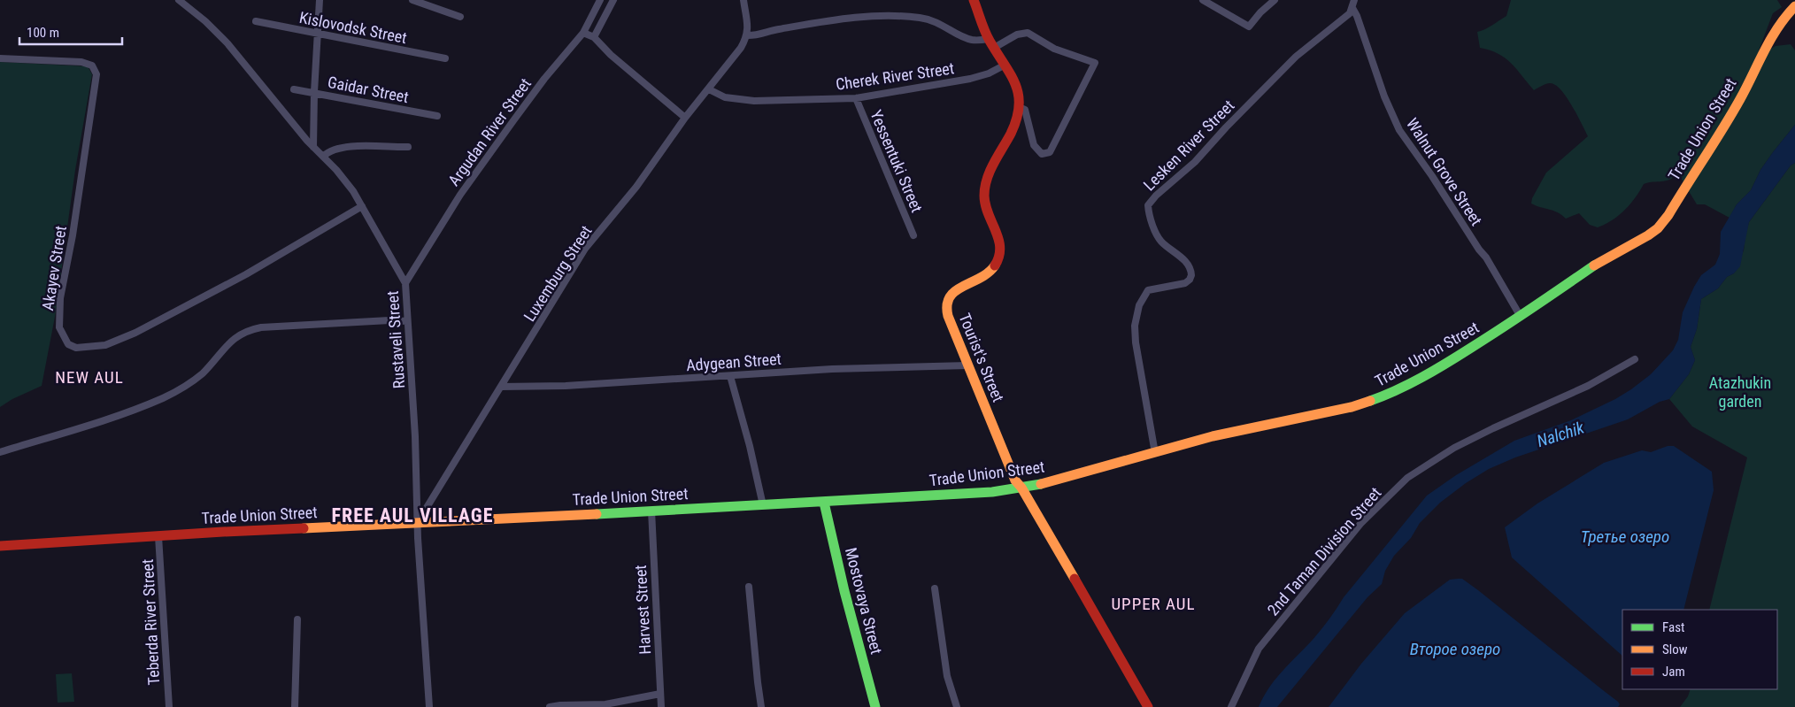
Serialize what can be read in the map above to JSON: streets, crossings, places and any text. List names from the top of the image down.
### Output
{
  "streets": {
    "street": [
      "Kislovodsk Street",
      "Cherek River Street",
      "Gaidar Street",
      "Trade Union Street",
      "Argudan River Street",
      "Lesken River Street",
      "Yessentuki Street",
      "Walnut Grove Street",
      "Akayev Street",
      "Luxemburg Street",
      "Rustaveli Street",
      "Tourist's Street",
      "Adygean Street",
      "2nd Taman Division Street",
      "Mostovaya Street",
      "Harvest Street",
      "Teberda River Street"
    ]
  },
  "crossings": [
    ["Cherek River Street", "Yessentuki Street"],
    ["Cherek River Street", "Luxemburg Street"],
    ["Cherek River Street", "Tourist's Street"],
    ["Trade Union Street", "Lesken River Street"],
    ["Trade Union Street", "Walnut Grove Street"],
    ["Trade Union Street", "Luxemburg Street"],
    ["Trade Union Street", "Rustaveli Street"],
    ["Trade Union Street", "Tourist's Street"],
    ["Trade Union Street", "Mostovaya Street"],
    ["Trade Union Street", "Harvest Street"],
    ["Trade Union Street", "Teberda River Street"],
    ["Argudan River Street", "Rustaveli Street"],
    ["Lesken River Street", "Walnut Grove Street"],
    ["Akayev Street", "Rustaveli Street"],
    ["Luxemburg Street", "Rustaveli Street"],
    ["Luxemburg Street", "Adygean Street"],
    ["Tourist's Street", "Adygean Street"]
  ],
  "districts": ["NEW AUL", "FREE AUL VILLAGE", "UPPER AUL"],
  "water": ["Nalchik", "Третье озеро", "Второе озеро"],
  "parks": ["Atazhukin garden"],
  "legend": ["Fast", "Slow", "Jam"],
  "scale_bar": "100 m"
}
